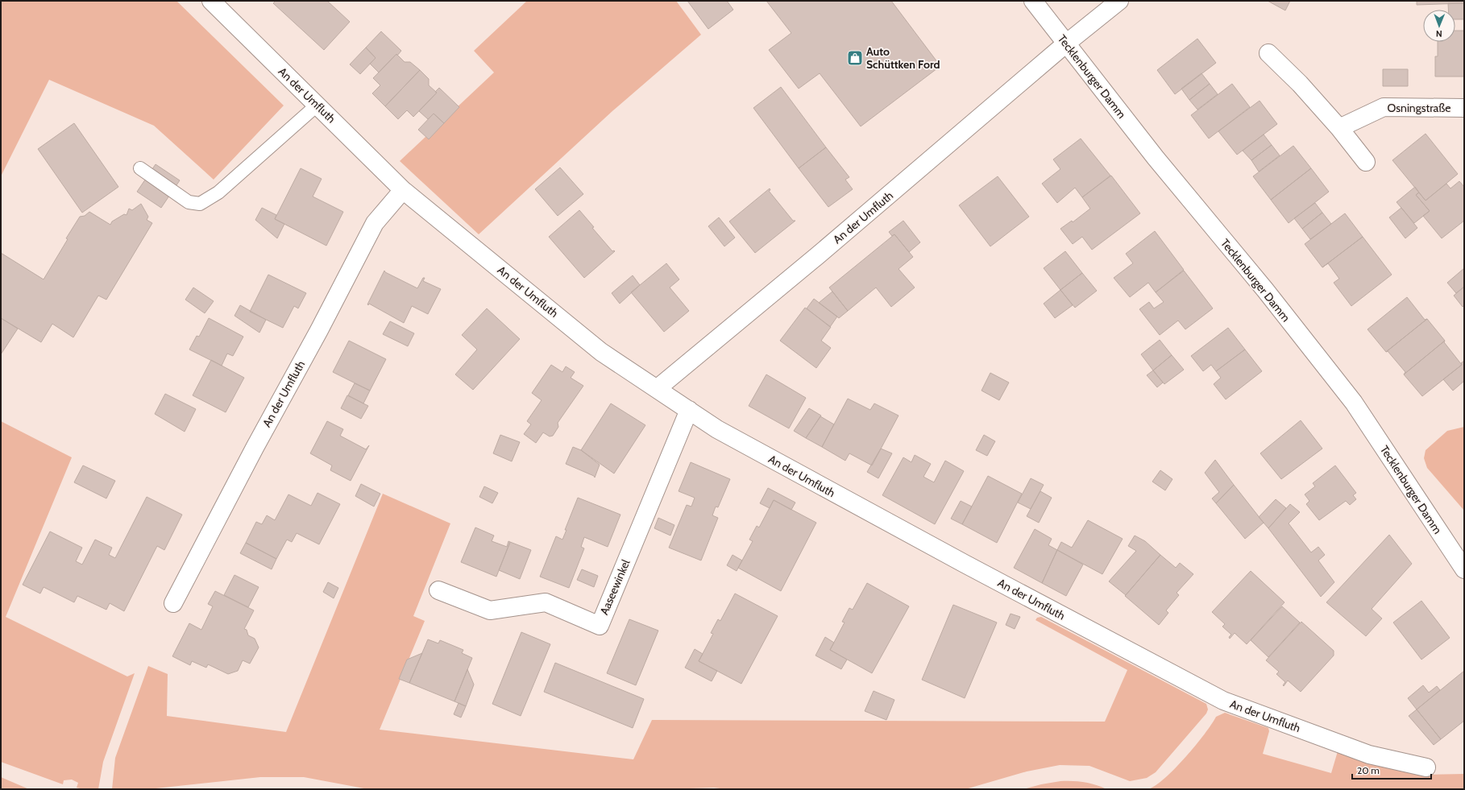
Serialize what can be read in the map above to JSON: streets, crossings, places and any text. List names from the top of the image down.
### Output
{
  "streets": {
    "street": [
      "Tecklenburger Damm",
      "An der Umfluth",
      "Osningstraße",
      "Aaseewinkel"
    ]
  },
  "crossings": [
    ["Tecklenburger Damm", "An der Umfluth"],
    ["An der Umfluth", "Aaseewinkel"]
  ],
  "places": {
    "shop": ["Auto Schüttken Ford"]
  },
  "scale_bar": "20 m",
  "north": "bottom"
}
